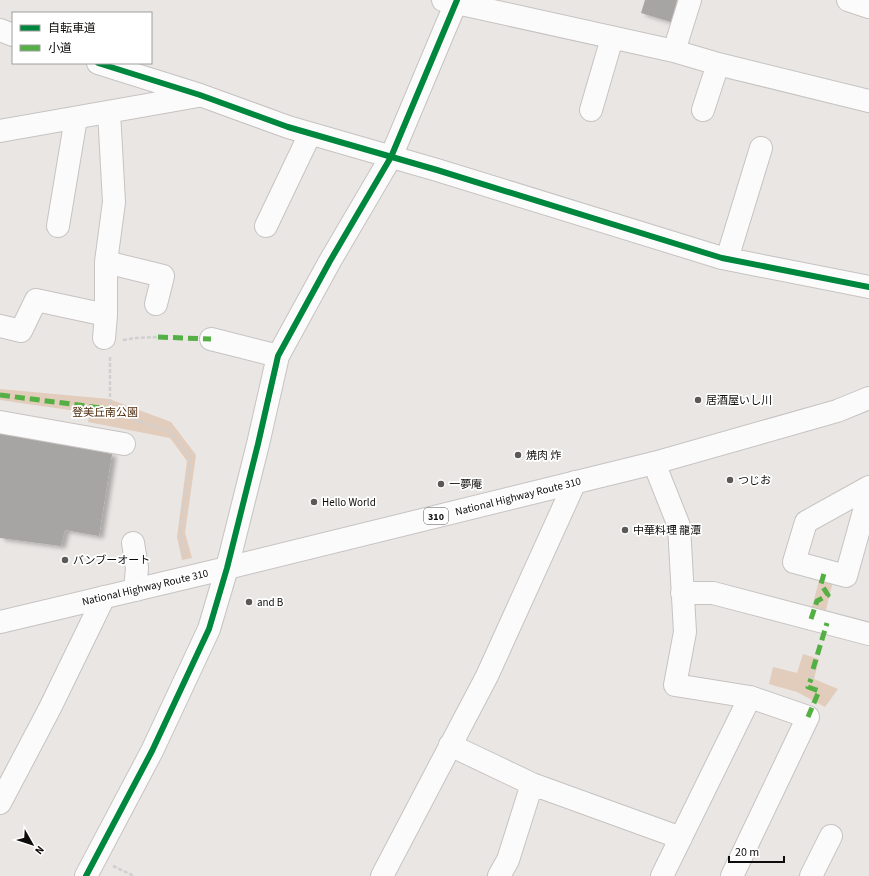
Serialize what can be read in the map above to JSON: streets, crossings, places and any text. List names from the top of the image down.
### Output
{
  "streets": {
    "main road": ["National Highway Route 310", "310"]
  },
  "parks": ["登美丘南公園"],
  "places": [
    "居酒屋いし川",
    "焼肉 炸",
    "つじお",
    "一夢庵",
    "Hello World",
    "中華料理 龍潭",
    "バンブーオート",
    "and B"
  ],
  "legend": ["自転車道", "小道"],
  "scale_bar": "20 m",
  "north": "bottom right"
}
